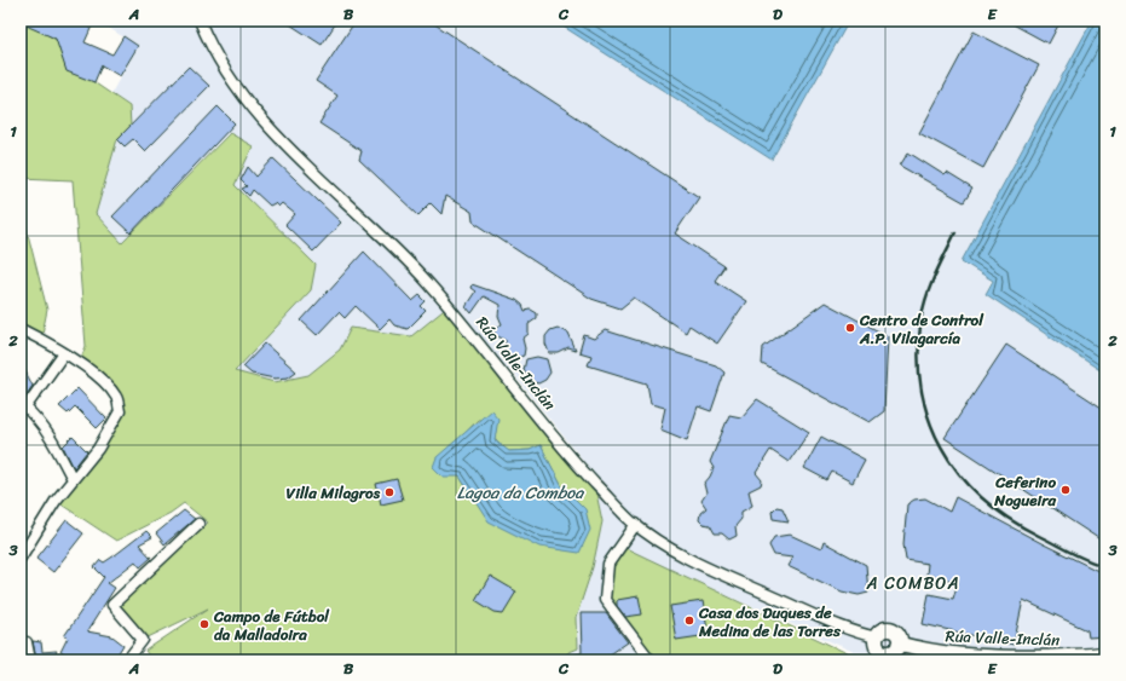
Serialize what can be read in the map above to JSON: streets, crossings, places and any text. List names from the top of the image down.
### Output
{
  "streets": {
    "main road": ["Rúa Valle-Inclán"]
  },
  "districts": ["A COMBOA"],
  "water": ["Lagoa da Comboa"],
  "places": [
    "Centro de Control A.P. Vilagarcía",
    "Ceferino Nogueira",
    "Villa Milagros",
    "Casa dos Duques de Medina de las Torres",
    "Campo de Fútbol da Malladoira"
  ],
  "grid": {
    "columns": [
      "A",
      "B",
      "C",
      "D",
      "E"
    ],
    "rows": ["1", "2", "3"]
  }
}
